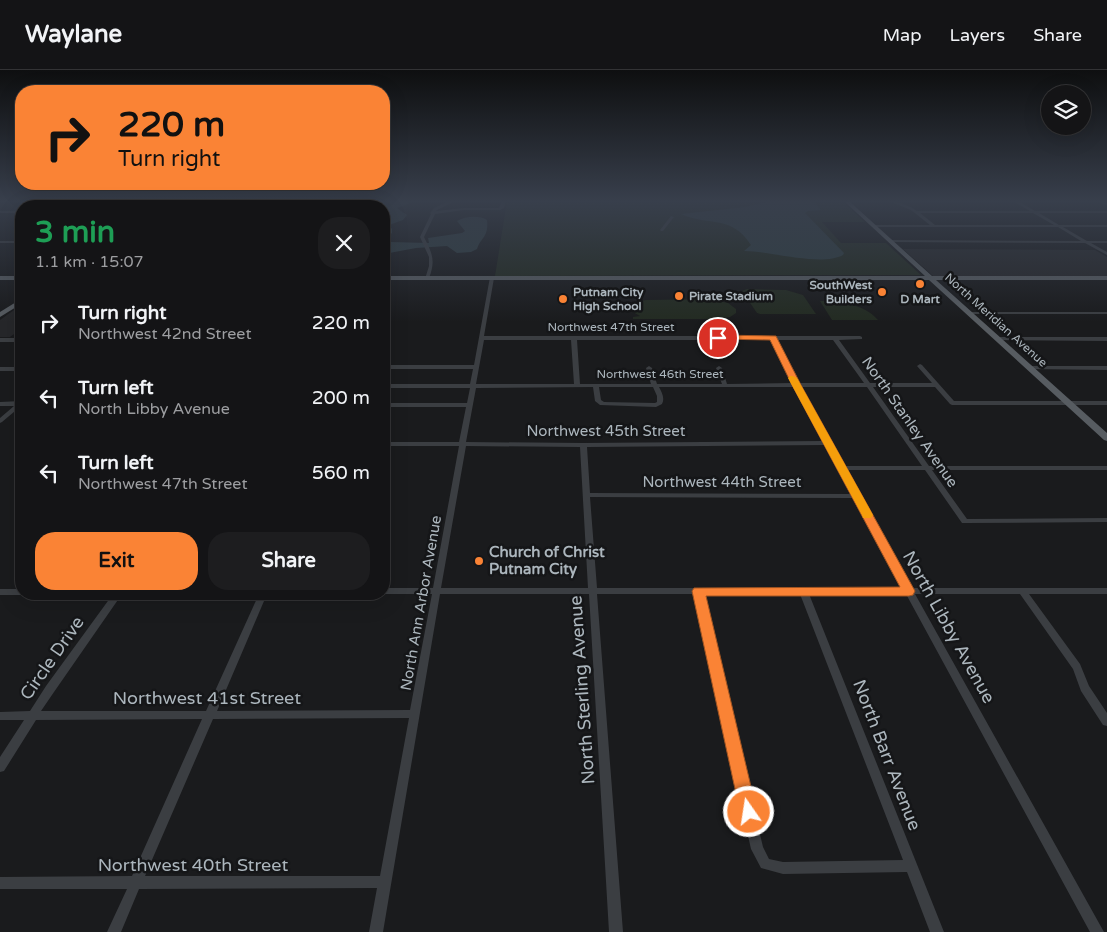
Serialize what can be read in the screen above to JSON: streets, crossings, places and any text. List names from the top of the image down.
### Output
{
  "streets": {
    "main road": ["North Meridian Avenue"],
    "street": [
      "Northwest 47th Street",
      "Northwest 46th Street",
      "North Stanley Avenue",
      "Northwest 45th Street",
      "Northwest 44th Street",
      "North Ann Arbor Avenue",
      "North Libby Avenue",
      "Circle Drive",
      "North Sterling Avenue",
      "Northwest 41st Street",
      "North Barr Avenue",
      "Northwest 40th Street"
    ]
  },
  "crossings": [
    ["Northwest 47th Street", "North Stanley Avenue"],
    ["Northwest 47th Street", "North Ann Arbor Avenue"],
    ["Northwest 47th Street", "North Libby Avenue"],
    ["Northwest 46th Street", "North Stanley Avenue"],
    ["Northwest 46th Street", "North Ann Arbor Avenue"],
    ["Northwest 46th Street", "North Libby Avenue"],
    ["Northwest 45th Street", "North Ann Arbor Avenue"],
    ["Northwest 45th Street", "North Libby Avenue"],
    ["Northwest 45th Street", "North Sterling Avenue"],
    ["Northwest 44th Street", "North Libby Avenue"],
    ["Northwest 44th Street", "North Sterling Avenue"],
    ["North Ann Arbor Avenue", "Northwest 41st Street"],
    ["North Ann Arbor Avenue", "Northwest 40th Street"],
    ["Circle Drive", "Northwest 41st Street"]
  ],
  "places": [
    "D Mart",
    "SouthWest Builders",
    "Pirate Stadium",
    "Putnam City High School",
    "Church of Christ Putnam City"
  ],
  "page": {
    "header": "Waylane",
    "nav": ["Map", "Layers", "Share"],
    "turn": ["220 m", "Turn right"],
    "heading": ["3 min", "1.1 km · 15:07"],
    "list": [
      {
        "name": "Turn right",
        "note": "Northwest 42nd Street",
        "value": "220 m"
      },
      {
        "name": "Turn left",
        "note": "North Libby Avenue",
        "value": "200 m"
      },
      {
        "name": "Turn left",
        "note": "Northwest 47th Street",
        "value": "560 m"
      }
    ],
    "buttons": ["Exit", "Share"]
  }
}
